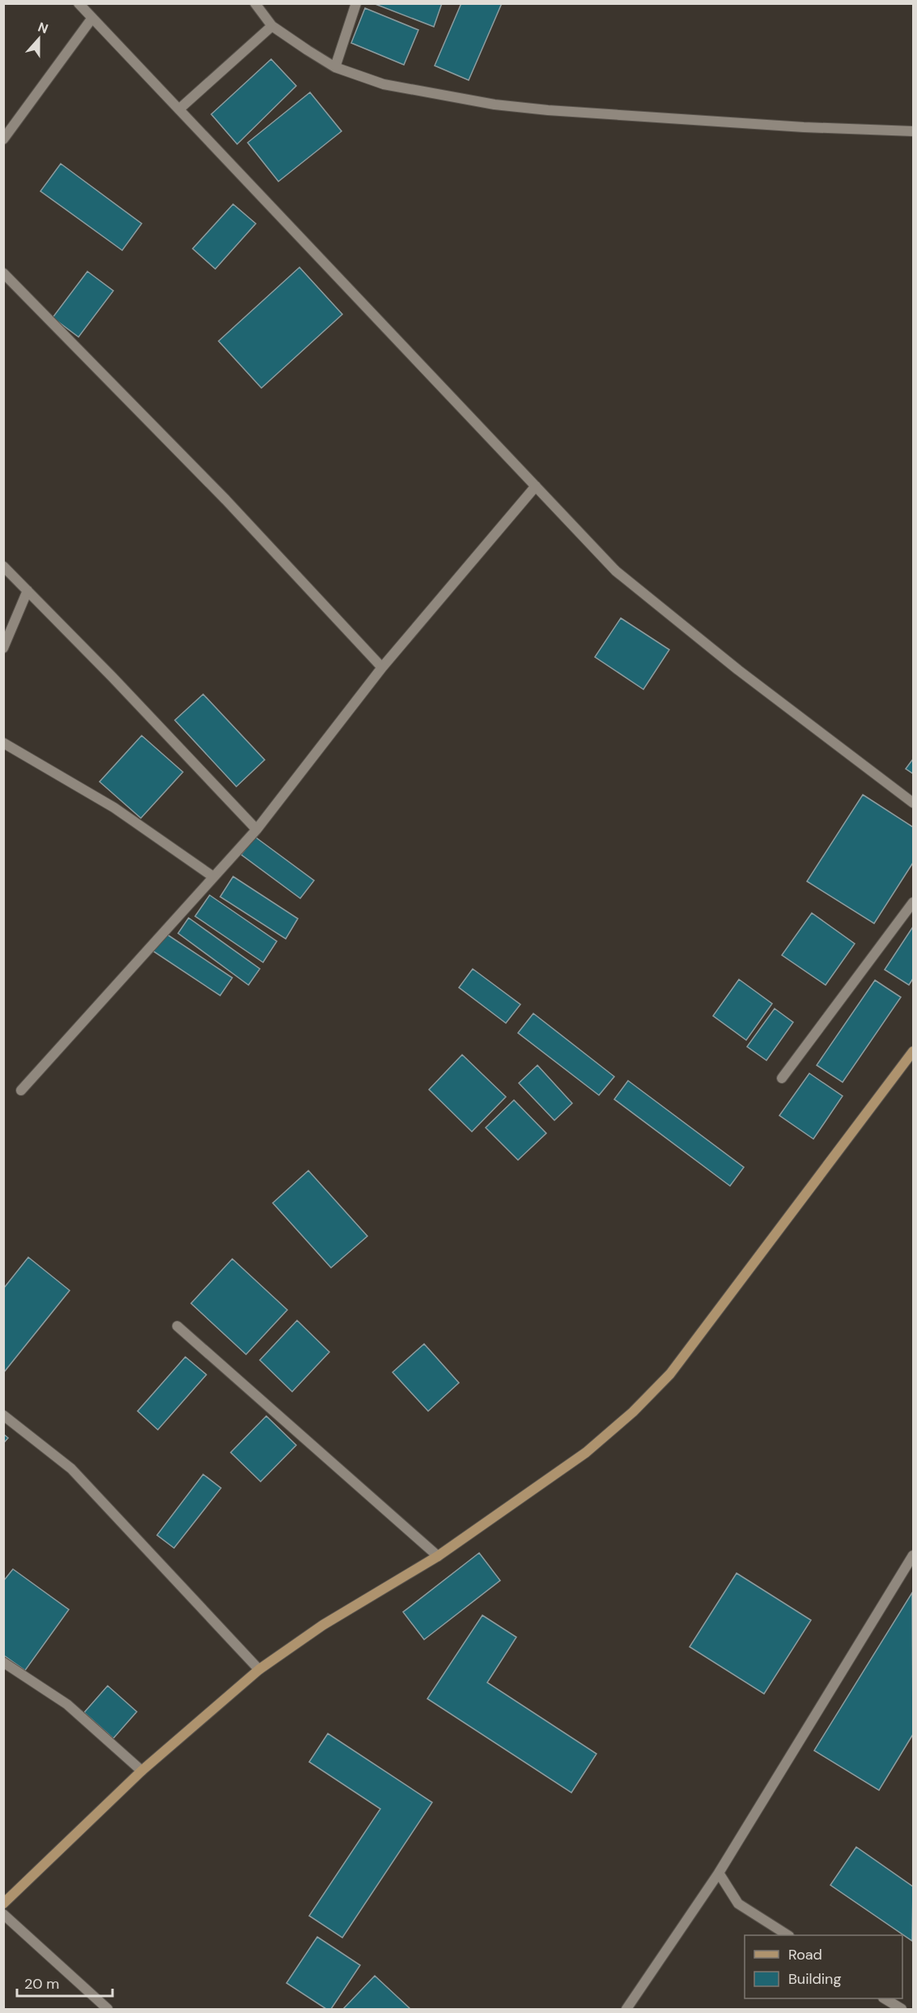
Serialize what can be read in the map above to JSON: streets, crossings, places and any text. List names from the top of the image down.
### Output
{
  "legend": ["Road", "Building"],
  "scale_bar": "20 m",
  "north": "top"
}
